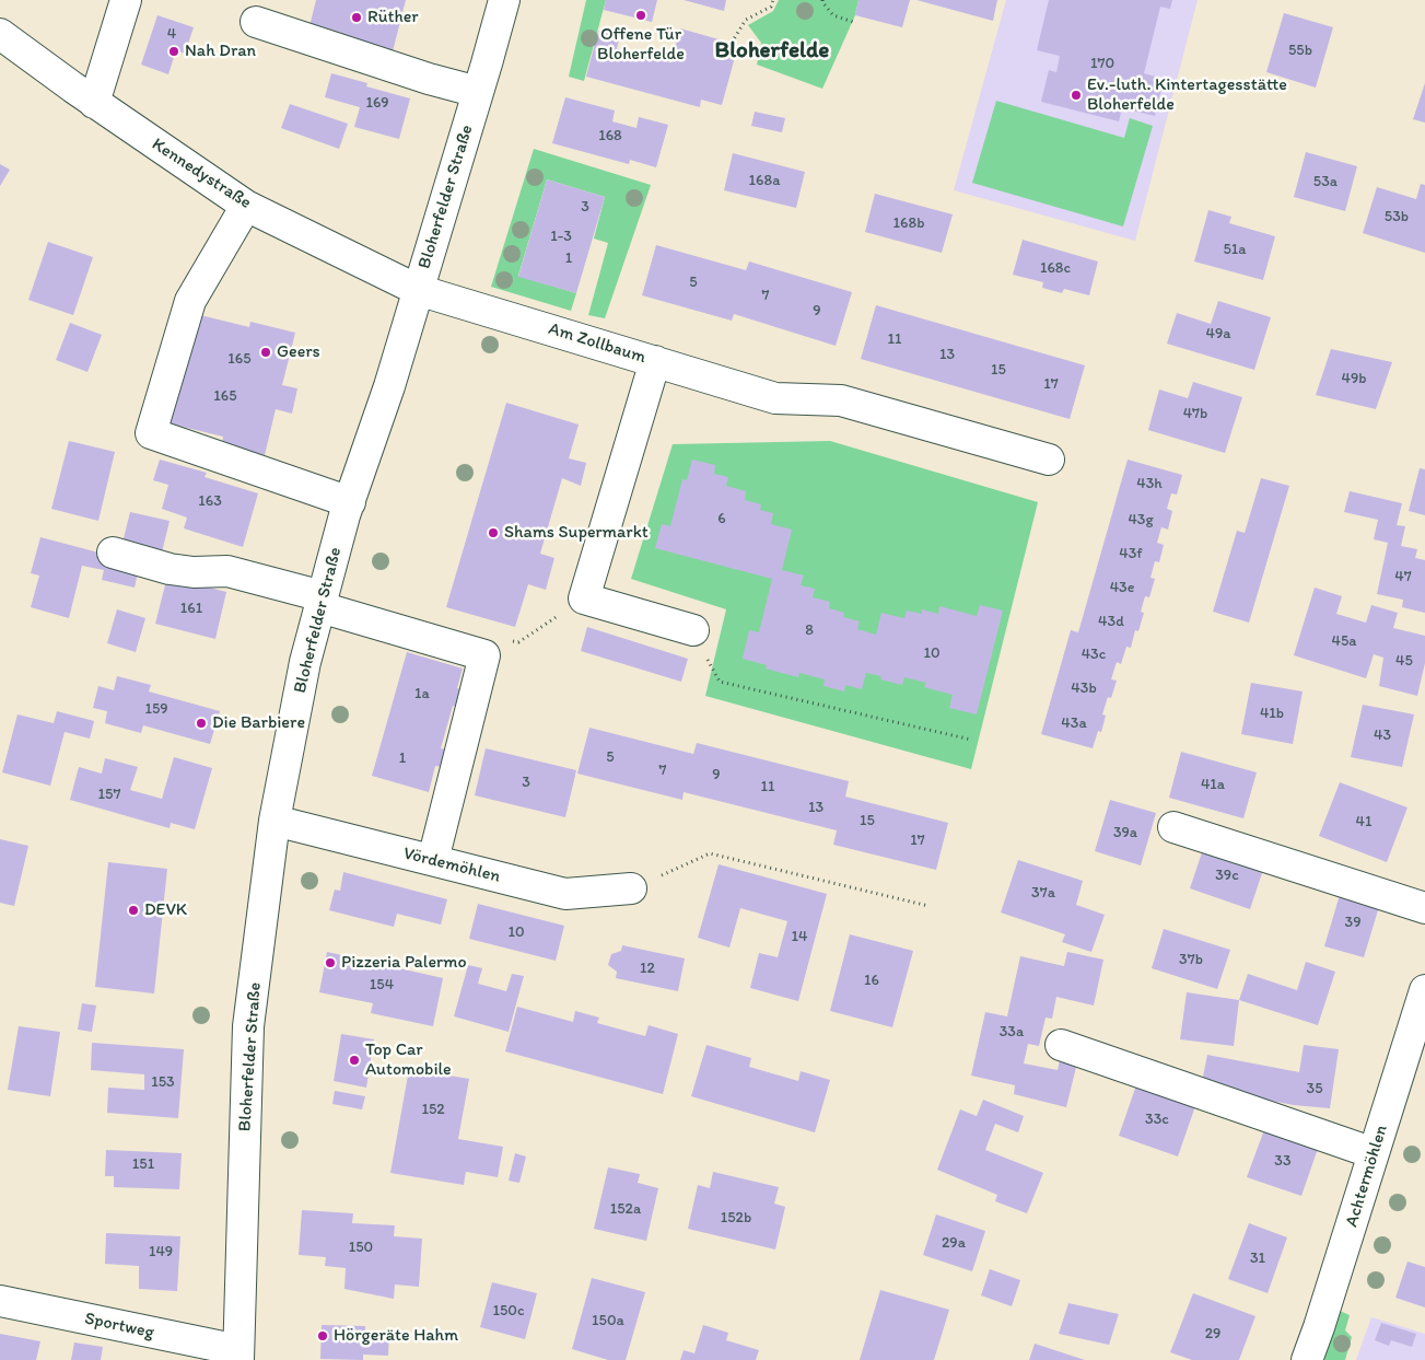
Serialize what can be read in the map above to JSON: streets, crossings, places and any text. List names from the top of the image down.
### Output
{
  "streets": {
    "street": [
      "Kennedystraße",
      "Bloherfelder Straße",
      "Am Zollbaum",
      "Vördemöhlen",
      "Achtermöhlen",
      "Sportweg"
    ]
  },
  "crossings": [
    ["Kennedystraße", "Bloherfelder Straße"],
    ["Kennedystraße", "Am Zollbaum"],
    ["Bloherfelder Straße", "Am Zollbaum"],
    ["Bloherfelder Straße", "Vördemöhlen"],
    ["Bloherfelder Straße", "Sportweg"]
  ],
  "districts": ["Bloherfelde"],
  "places": [
    "Offene Tür Bloherfelde",
    "Rüther",
    "Nah Dran",
    "Ev.-luth. Kintertagesstätte Bloherfelde",
    "Geers",
    "Shams Supermarkt",
    "Die Barbiere",
    "DEVK",
    "Pizzeria Palermo",
    "Top Car Automobile",
    "Hörgeräte Hahm"
  ],
  "house_numbers": [
    "4",
    "55b",
    "170",
    "169",
    "168",
    "168a",
    "53a",
    "3",
    "53b",
    "168b",
    "1-3",
    "51a",
    "1",
    "168c",
    "5",
    "7",
    "9",
    "49a",
    "11",
    "13",
    "165",
    "15",
    "49b",
    "17",
    "165",
    "47b",
    "43h",
    "163",
    "6",
    "43g",
    "43f",
    "47",
    "43e",
    "161",
    "43d",
    "8",
    "45a",
    "10",
    "43c",
    "45",
    "43b",
    "1a",
    "159",
    "41b",
    "43a",
    "43",
    "5",
    "1",
    "7",
    "9",
    "3",
    "41a",
    "11",
    "157",
    "13",
    "15",
    "41",
    "39a",
    "17",
    "39c",
    "37a",
    "39",
    "10",
    "14",
    "37b",
    "12",
    "16",
    "154",
    "33a",
    "153",
    "35",
    "152",
    "33c",
    "33",
    "151",
    "152a",
    "152b",
    "29a",
    "150",
    "149",
    "31",
    "150c",
    "150a",
    "29"
  ]
}
